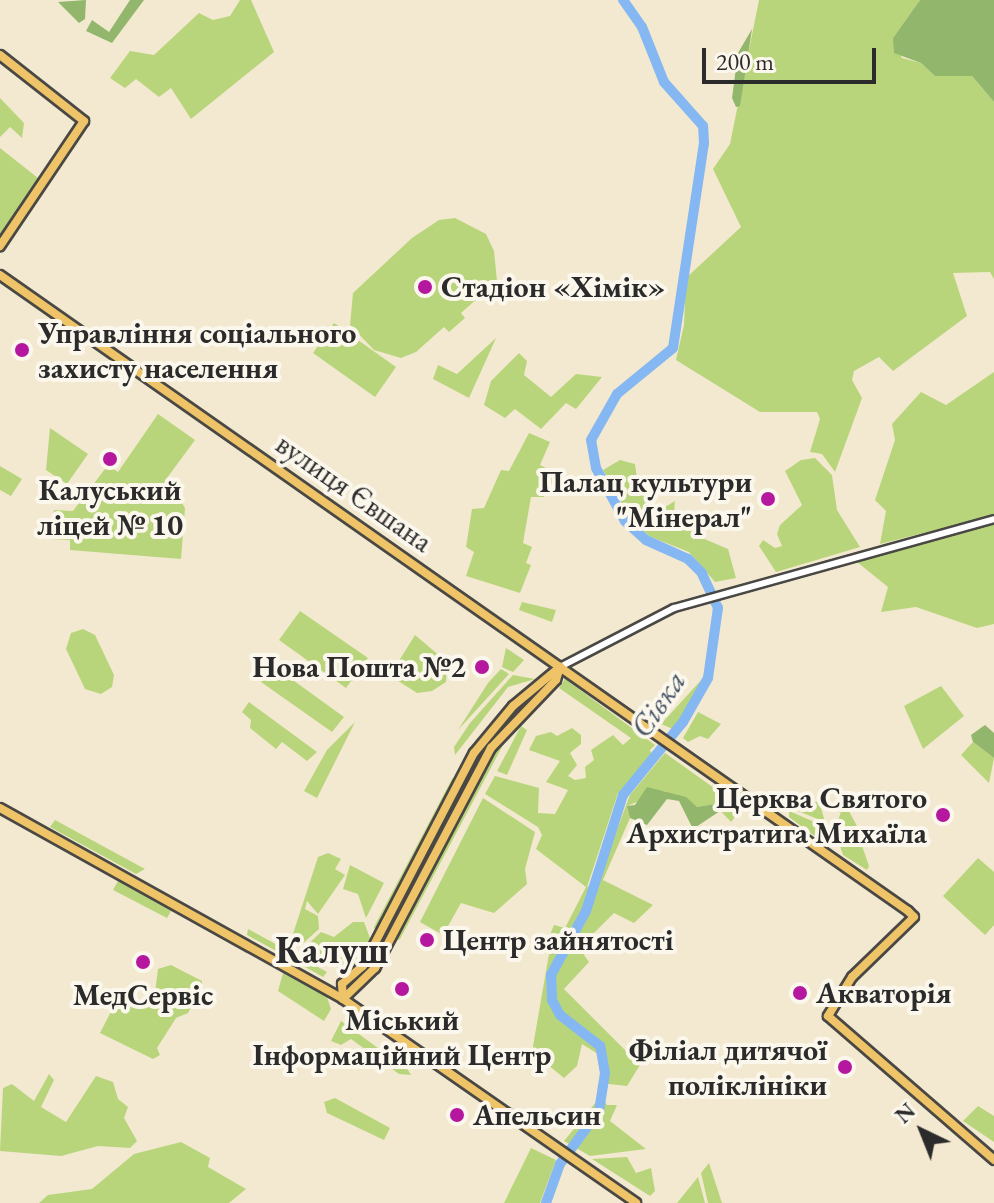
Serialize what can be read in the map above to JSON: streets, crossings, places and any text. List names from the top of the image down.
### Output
{
  "streets": {
    "main road": ["вулиця Євшана"]
  },
  "districts": ["Калуш"],
  "water": ["Сівка"],
  "places": [
    "Стадіон «Хімік»",
    "Управління соціального захисту населення",
    "Калуський ліцей № 10",
    "Палац культури \"Мінерал\"",
    "Нова Пошта №2",
    "Церква Святого Архистратига Михаїла",
    "Центр зайнятості",
    "МедСервіс",
    "Міський Інформаційний Центр",
    "Акваторія",
    "Філіал дитячої поліклініки",
    "Апельсин"
  ],
  "scale_bar": "200 m",
  "north": "top left"
}
